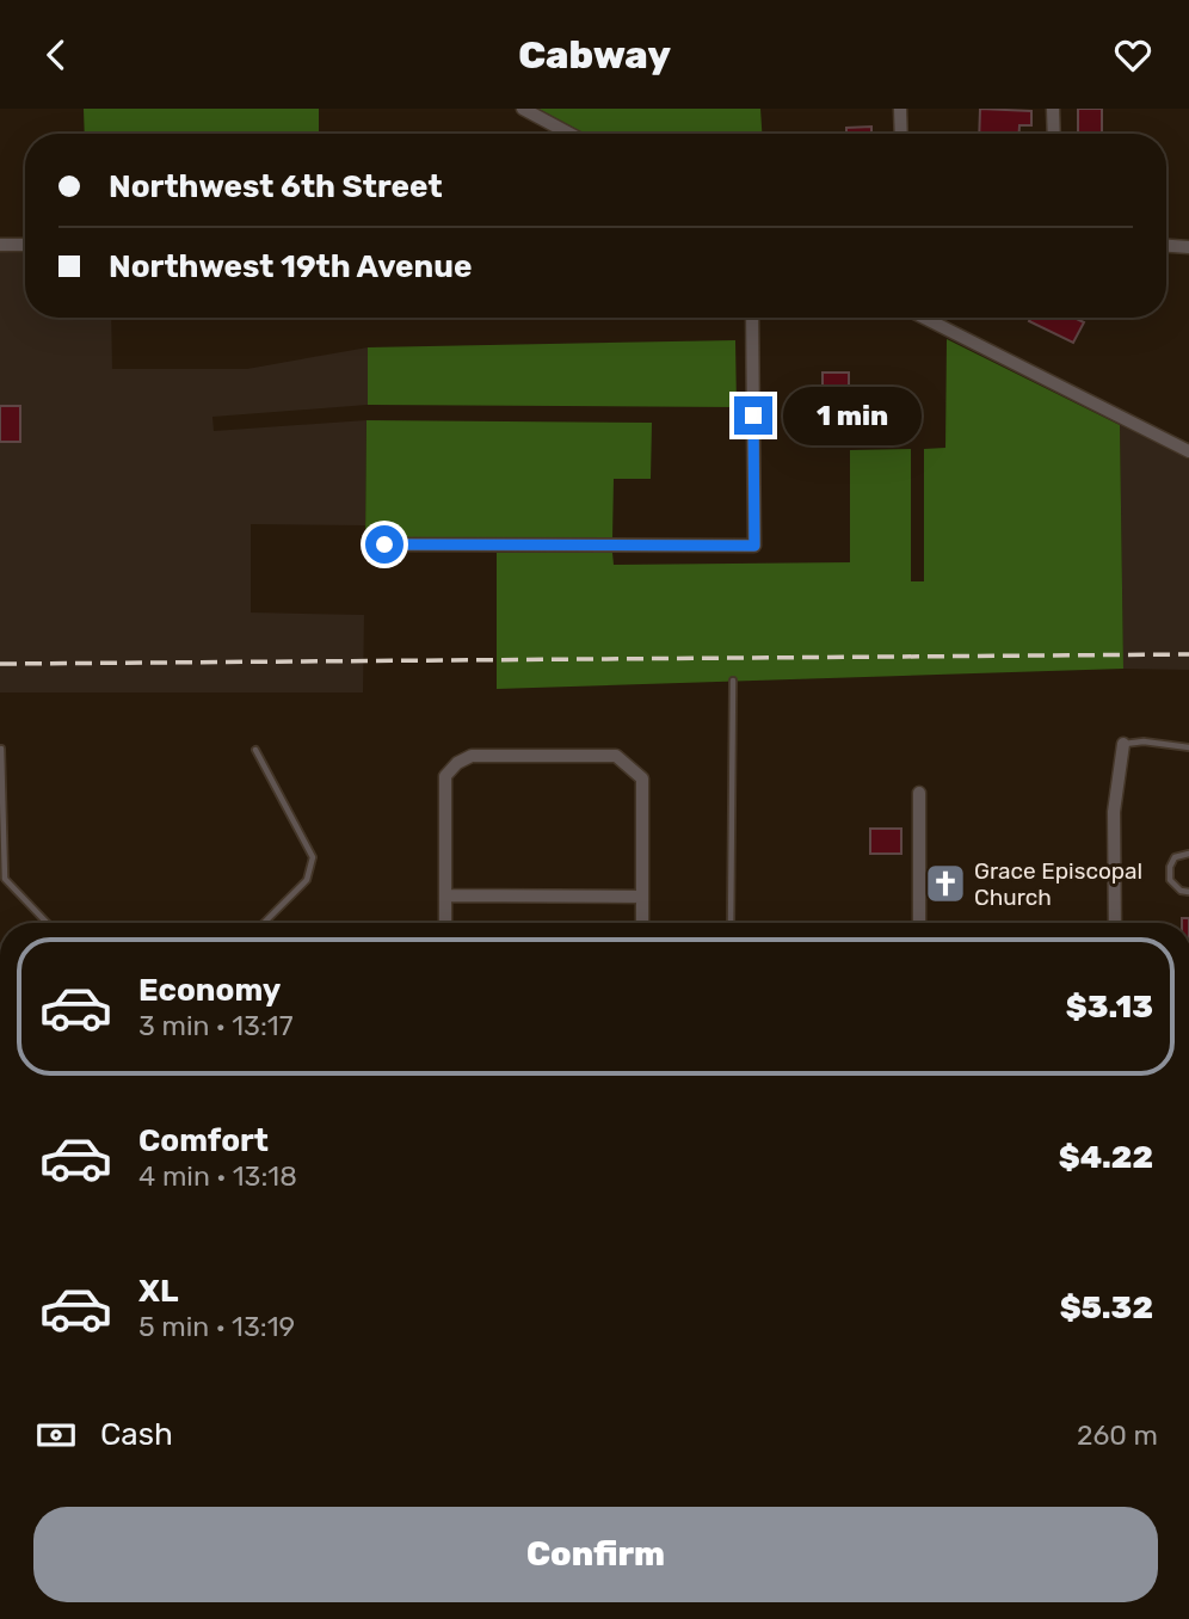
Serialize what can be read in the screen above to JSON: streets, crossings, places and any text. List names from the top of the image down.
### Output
{
  "places": {
    "church": ["Grace Episcopal Church"]
  },
  "page": {
    "header": "Cabway",
    "banner": ["Northwest 6th Street", "Northwest 19th Avenue"],
    "bubble": "1 min",
    "list": [
      {
        "name": "Economy",
        "note": "3 min · 13:17",
        "value": "$3.13"
      },
      {
        "name": "Comfort",
        "note": "4 min · 13:18",
        "value": "$4.22"
      },
      {
        "name": "XL",
        "note": "5 min · 13:19",
        "value": "$5.32"
      }
    ],
    "pay": ["Cash", "260 m"],
    "buttons": "Confirm"
  }
}
